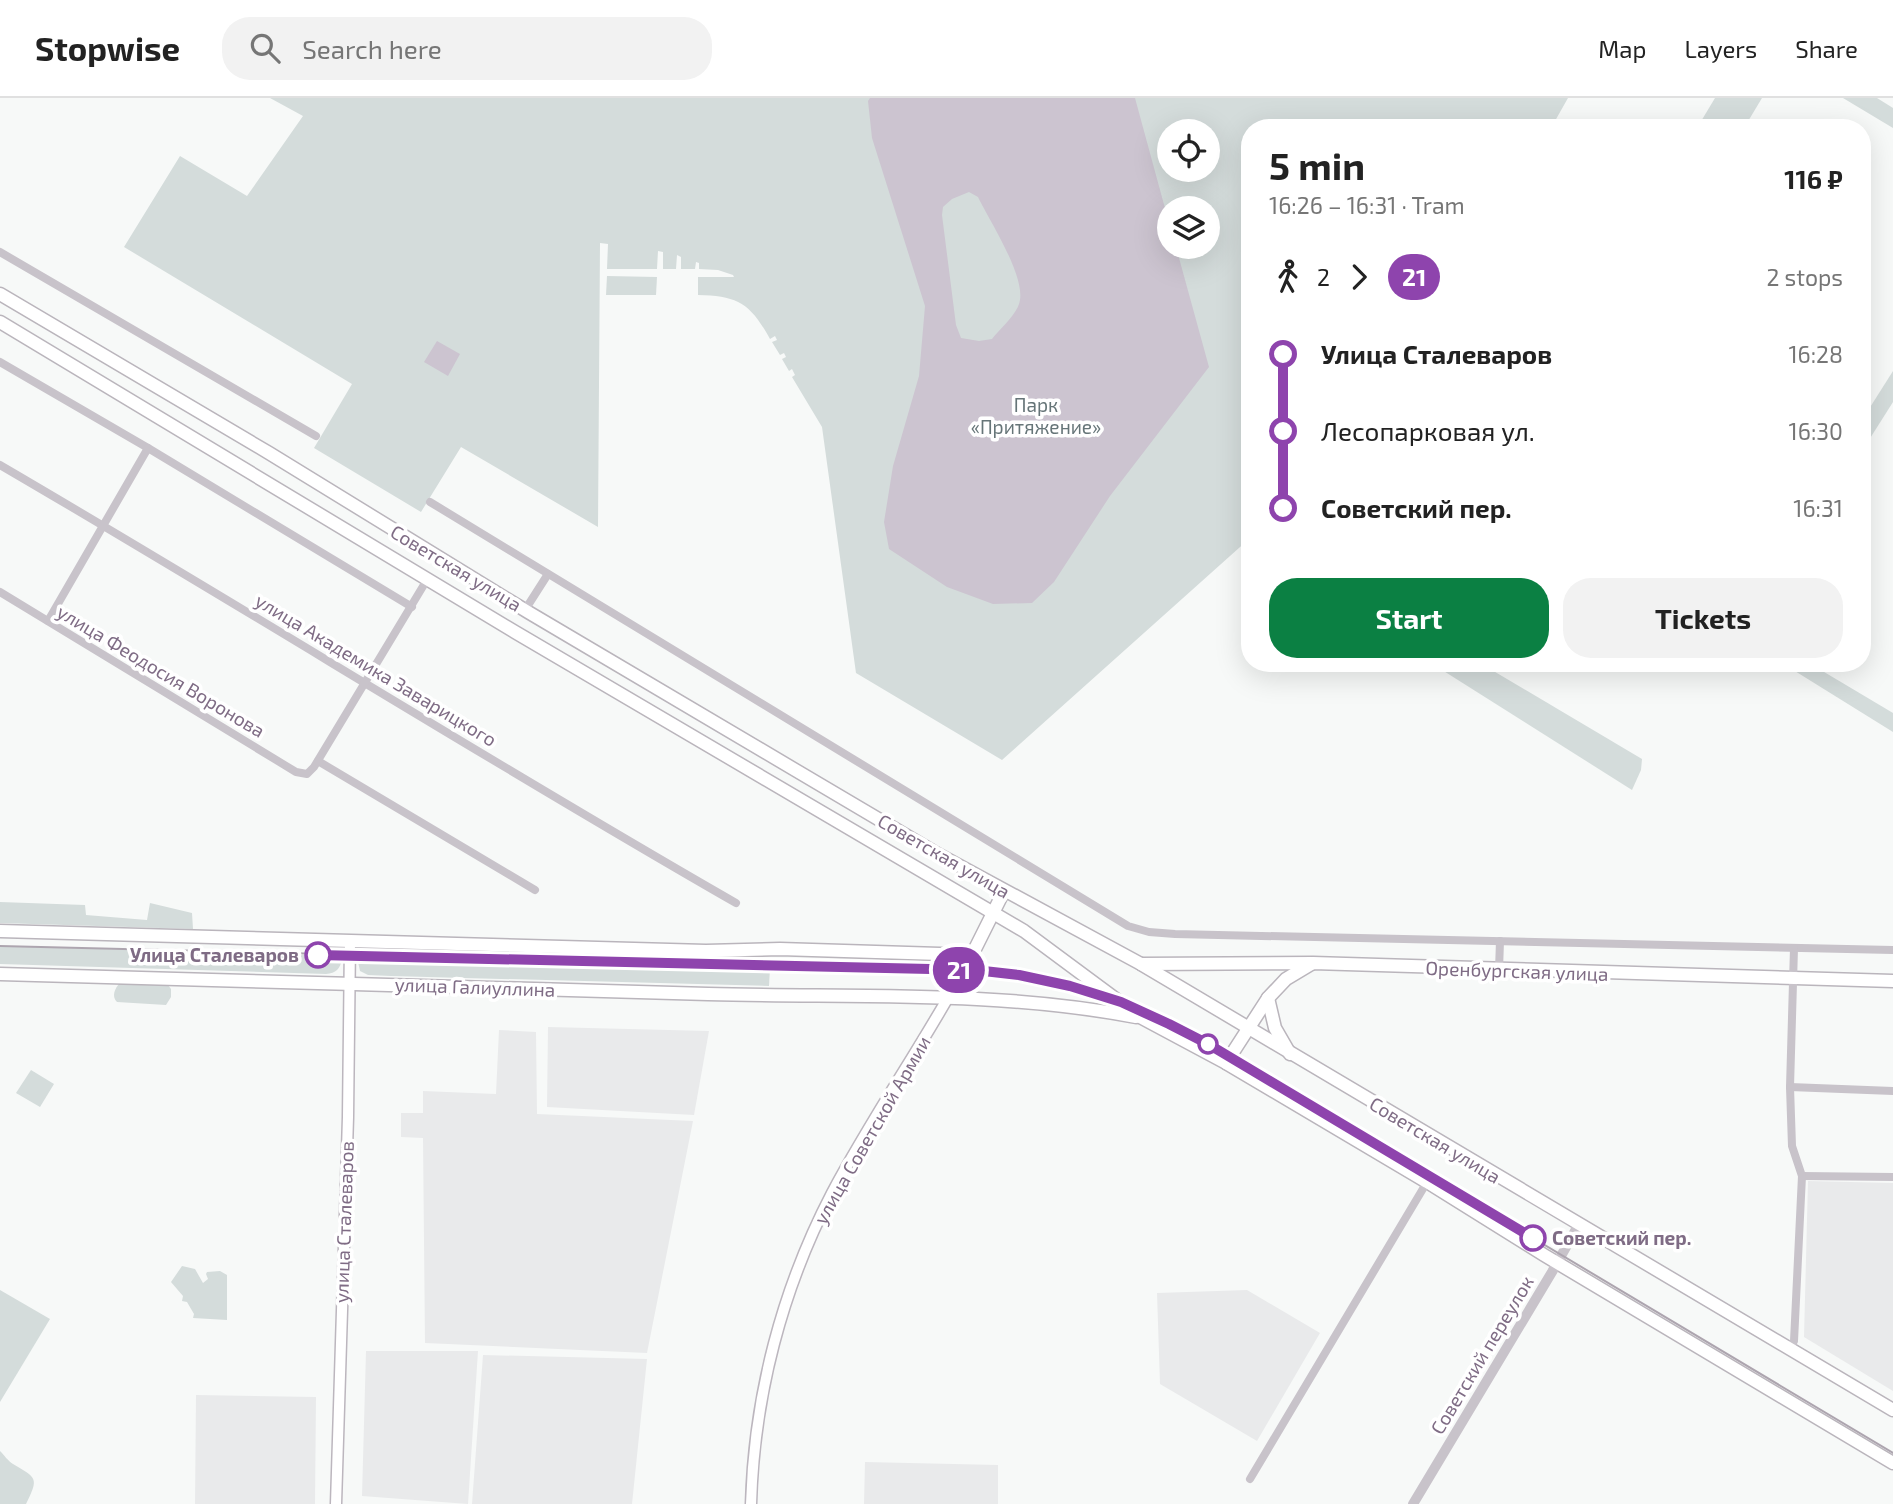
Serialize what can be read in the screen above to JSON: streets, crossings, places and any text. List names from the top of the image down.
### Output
{
  "streets": {
    "main road": [
      "Советская улица",
      "Оренбургская улица",
      "улица Галиуллина",
      "улица Советской Армии",
      "улица Сталеваров"
    ],
    "street": ["улица Академика Заварицкого", "улица Феодосия Воронова", "Советский переулок"]
  },
  "crossings": [
    ["Советская улица", "Оренбургская улица"],
    ["Советская улица", "улица Галиуллина"],
    ["Советская улица", "улица Советской Армии"],
    ["Советская улица", "Советский переулок"],
    ["улица Галиуллина", "улица Советской Армии"],
    ["улица Галиуллина", "улица Сталеваров"]
  ],
  "parks": ["Парк «Притяжение»"],
  "places": ["Улица Сталеваров", "Советский пер."],
  "lines": ["tram line 21"],
  "page": {
    "header": "Stopwise",
    "search": "Search here",
    "nav": ["Map", "Layers", "Share"],
    "on_map": "21",
    "heading": ["5 min", "16:26 – 16:31 · Tram", "116 ₽"],
    "legs": ["2", "21", "2 stops"],
    "list": [
      {
        "name": "Улица Сталеваров",
        "value": "16:28"
      },
      {
        "name": "Лесопарковая ул.",
        "value": "16:30"
      },
      {
        "name": "Советский пер.",
        "value": "16:31"
      }
    ],
    "buttons": ["Start", "Tickets"]
  }
}
